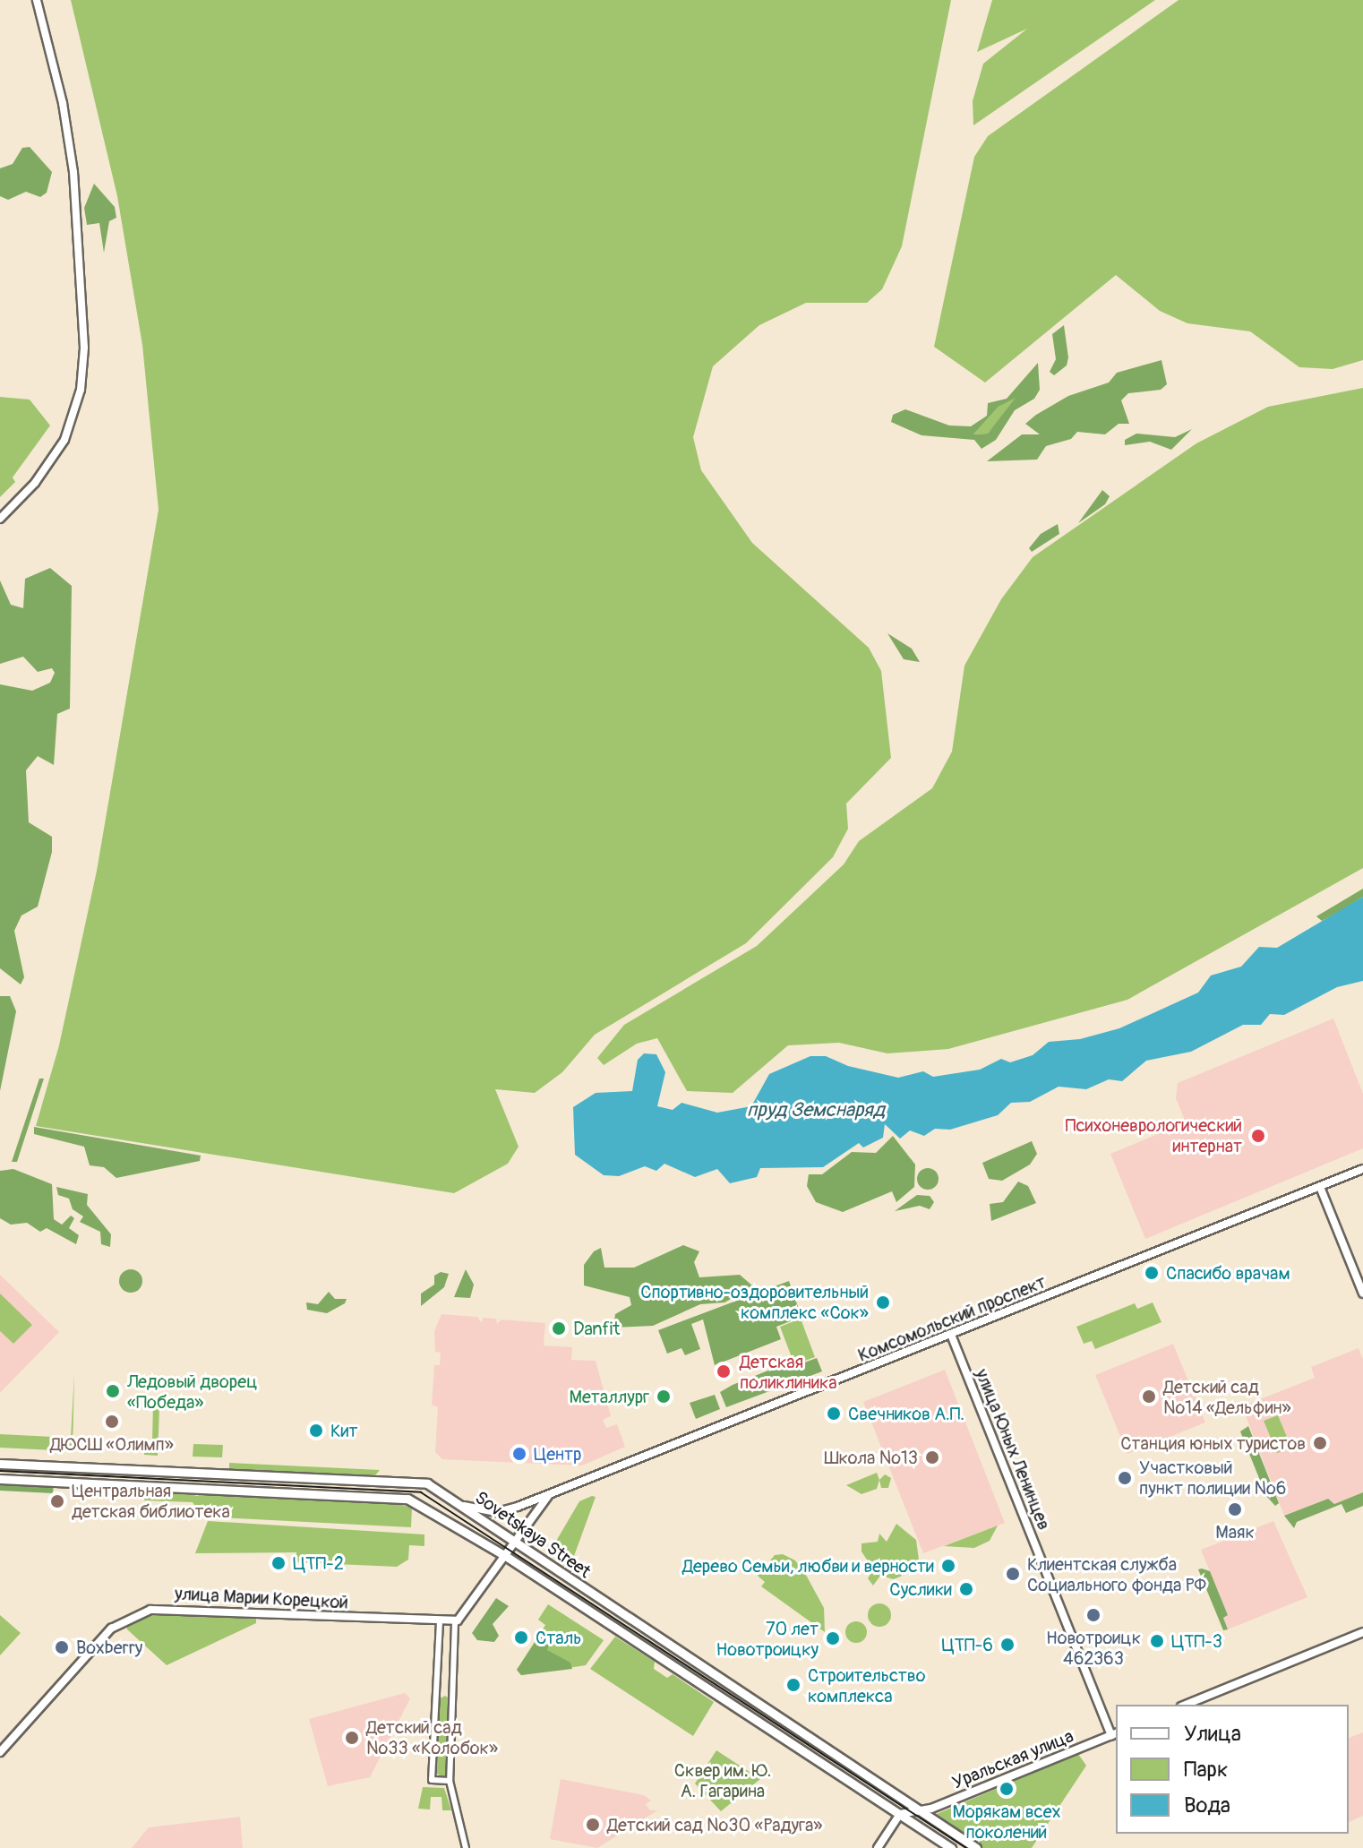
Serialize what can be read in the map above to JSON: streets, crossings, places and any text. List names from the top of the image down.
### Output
{
  "streets": {
    "main road": ["Sovetskaya Street"],
    "street": [
      "Комсомольский проспект",
      "улица Юных Ленинцев",
      "улица Марии Корецкой",
      "Уральская улица"
    ]
  },
  "crossings": [
    ["Комсомольский проспект", "улица Юных Ленинцев"],
    ["Комсомольский проспект", "Sovetskaya Street"],
    ["улица Юных Ленинцев", "Уральская улица"],
    ["Sovetskaya Street", "Уральская улица"]
  ],
  "water": ["пруд Земснаряд"],
  "parks": ["Сквер им. Ю. А. Гагарина"],
  "places": [
    "Психоневрологический интернат",
    "Спасибо врачам",
    "Спортивно-оздоровительный комплекс «Сок»",
    "Danfit",
    "Детская поликлиника",
    "Ледовый дворец «Победа»",
    "Металлург",
    "Детский сад №14 «Дельфин»",
    "Свечников А.П.",
    "ДЮСШ «Олимп»",
    "Кит",
    "Станция юных туристов",
    "Центр",
    "Школа №13",
    "Участковый пункт полиции №6",
    "Центральная детская библиотека",
    "Маяк",
    "ЦТП-2",
    "Дерево Семьи, любви и верности",
    "Клиентская служба Социального фонда РФ",
    "Суслики",
    "Новотроицк 462363",
    "Сталь",
    "70 лет Новотроицку",
    "ЦТП-3",
    "ЦТП-6",
    "Boxberry",
    "Строительство комплекса",
    "Детский сад №33 «Колобок»",
    "Морякам всех поколений",
    "Детский сад №30 «Радуга»"
  ],
  "legend": ["Улица", "Парк", "Вода"]
}
